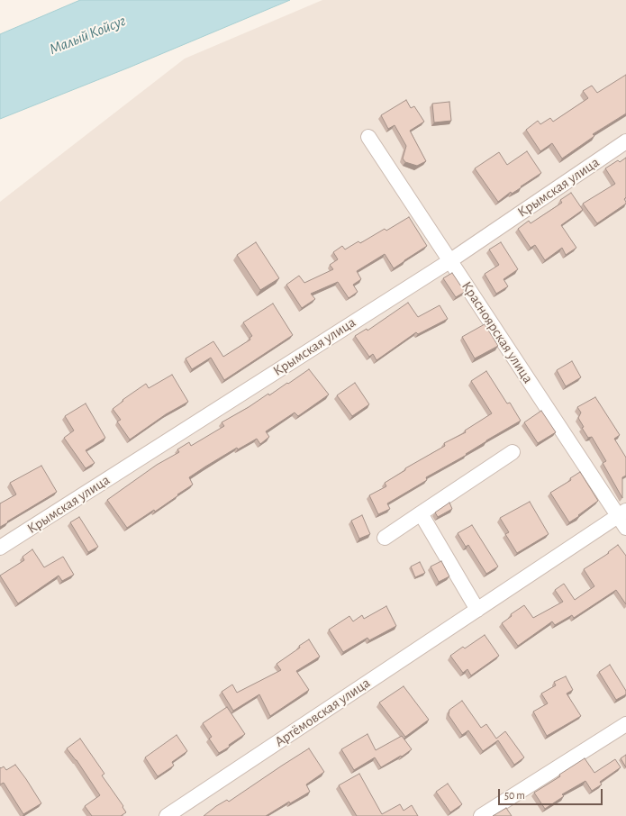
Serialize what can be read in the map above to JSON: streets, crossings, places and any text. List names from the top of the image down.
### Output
{
  "streets": {
    "street": ["Крымская улица", "Красноярская улица", "Артёмовская улица"]
  },
  "crossings": [
    ["Крымская улица", "Красноярская улица"],
    ["Красноярская улица", "Артёмовская улица"]
  ],
  "water": ["Малый Койсуг"],
  "scale_bar": "50 m"
}
